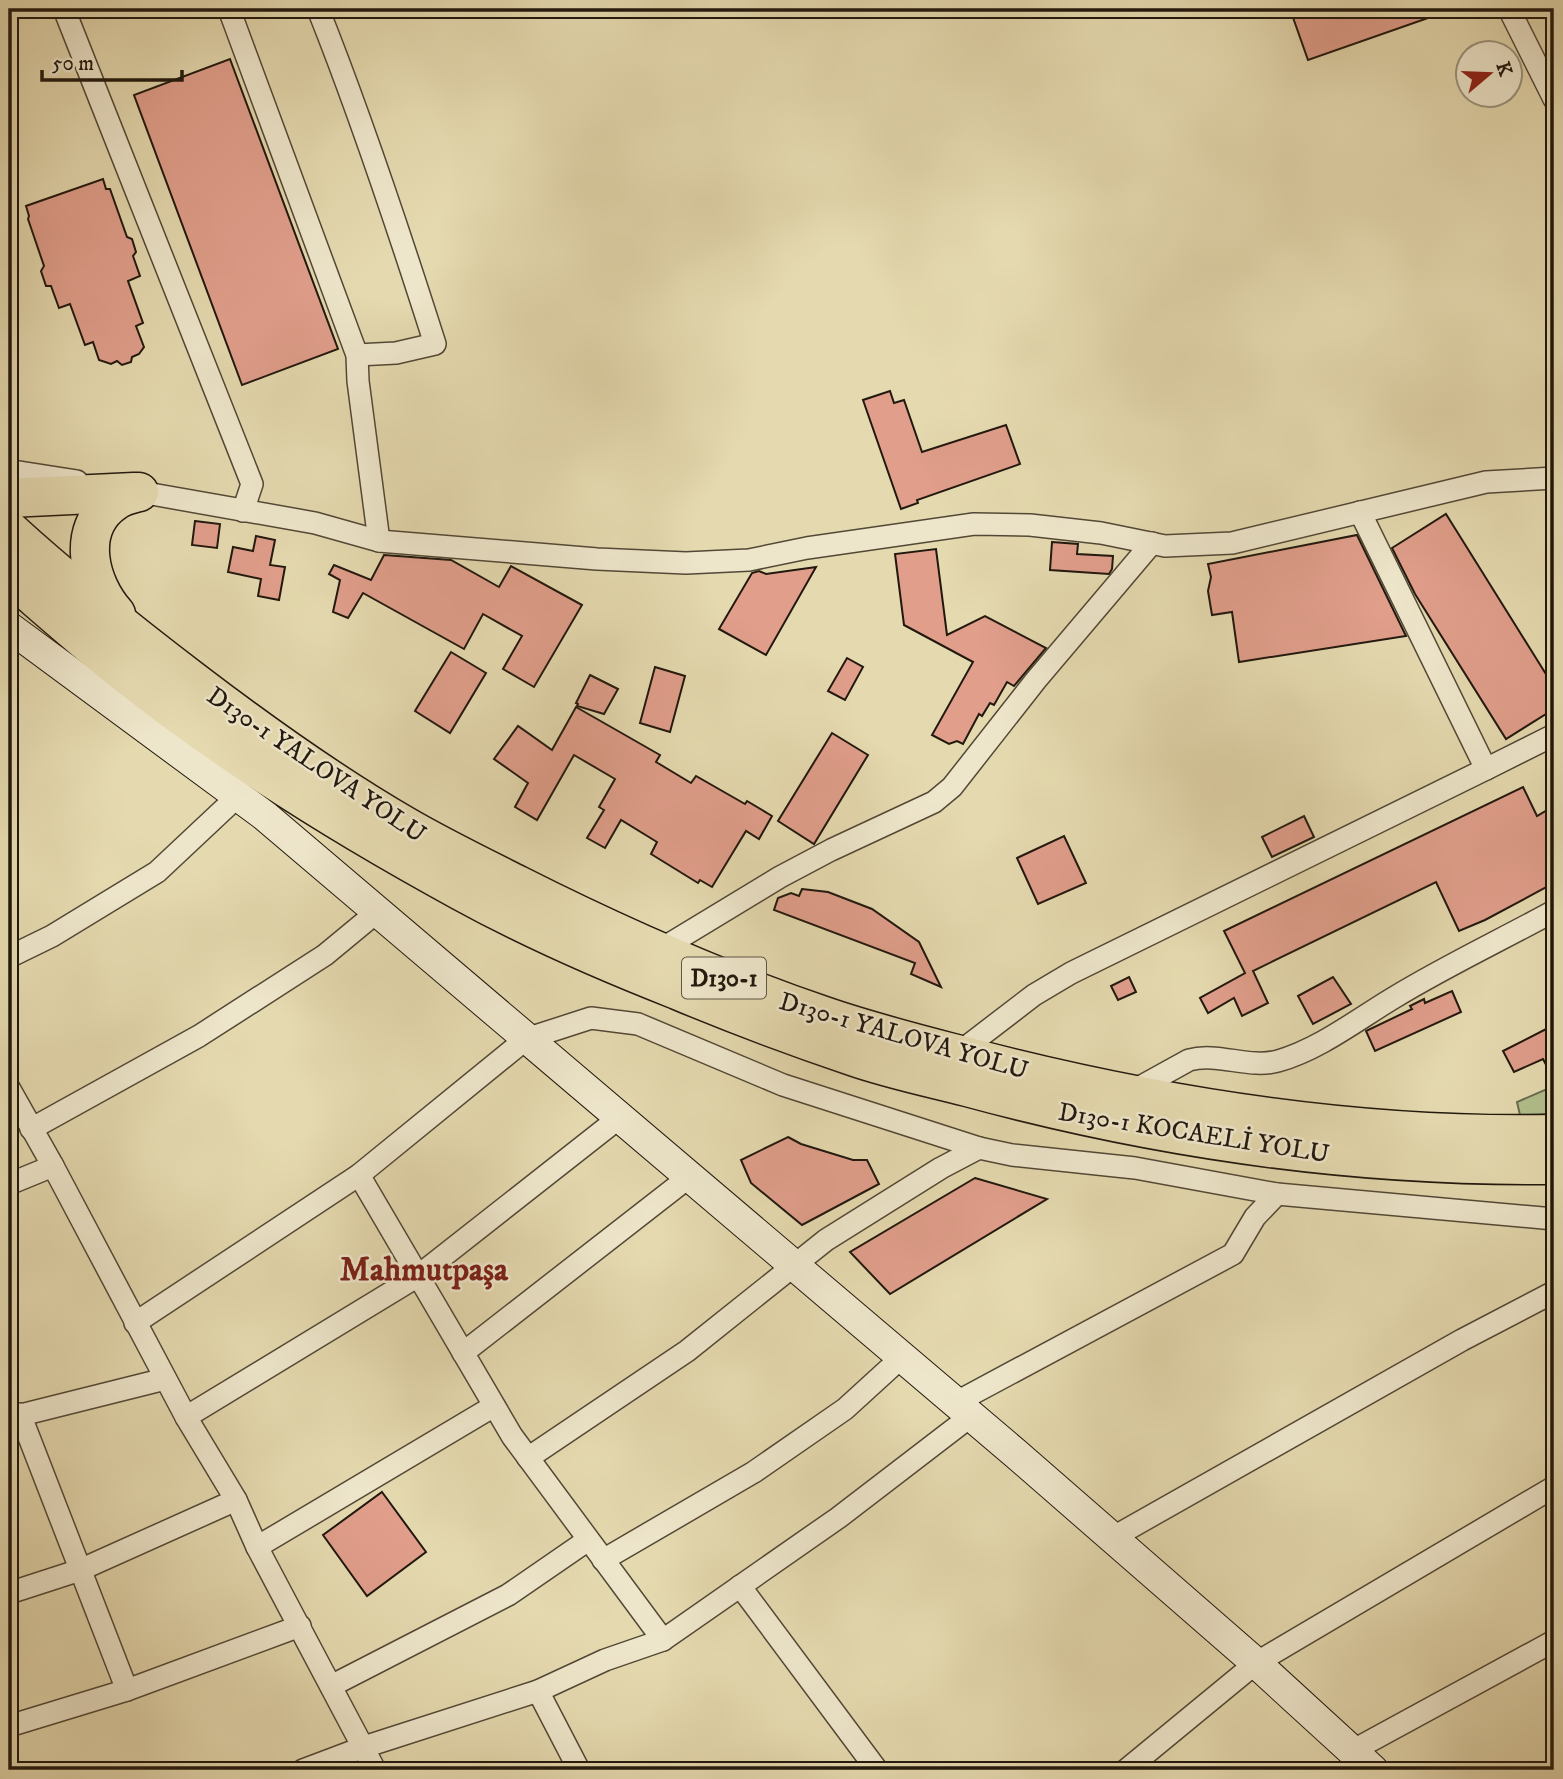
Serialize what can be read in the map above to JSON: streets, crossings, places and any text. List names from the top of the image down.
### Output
{
  "streets": {
    "highway": ["D130-1 YALOVA YOLU", "D130-1", "D130-1 KOCAELİ YOLU"]
  },
  "districts": ["Mahmutpaşa"],
  "scale_bar": "50 m",
  "north": "right"
}
